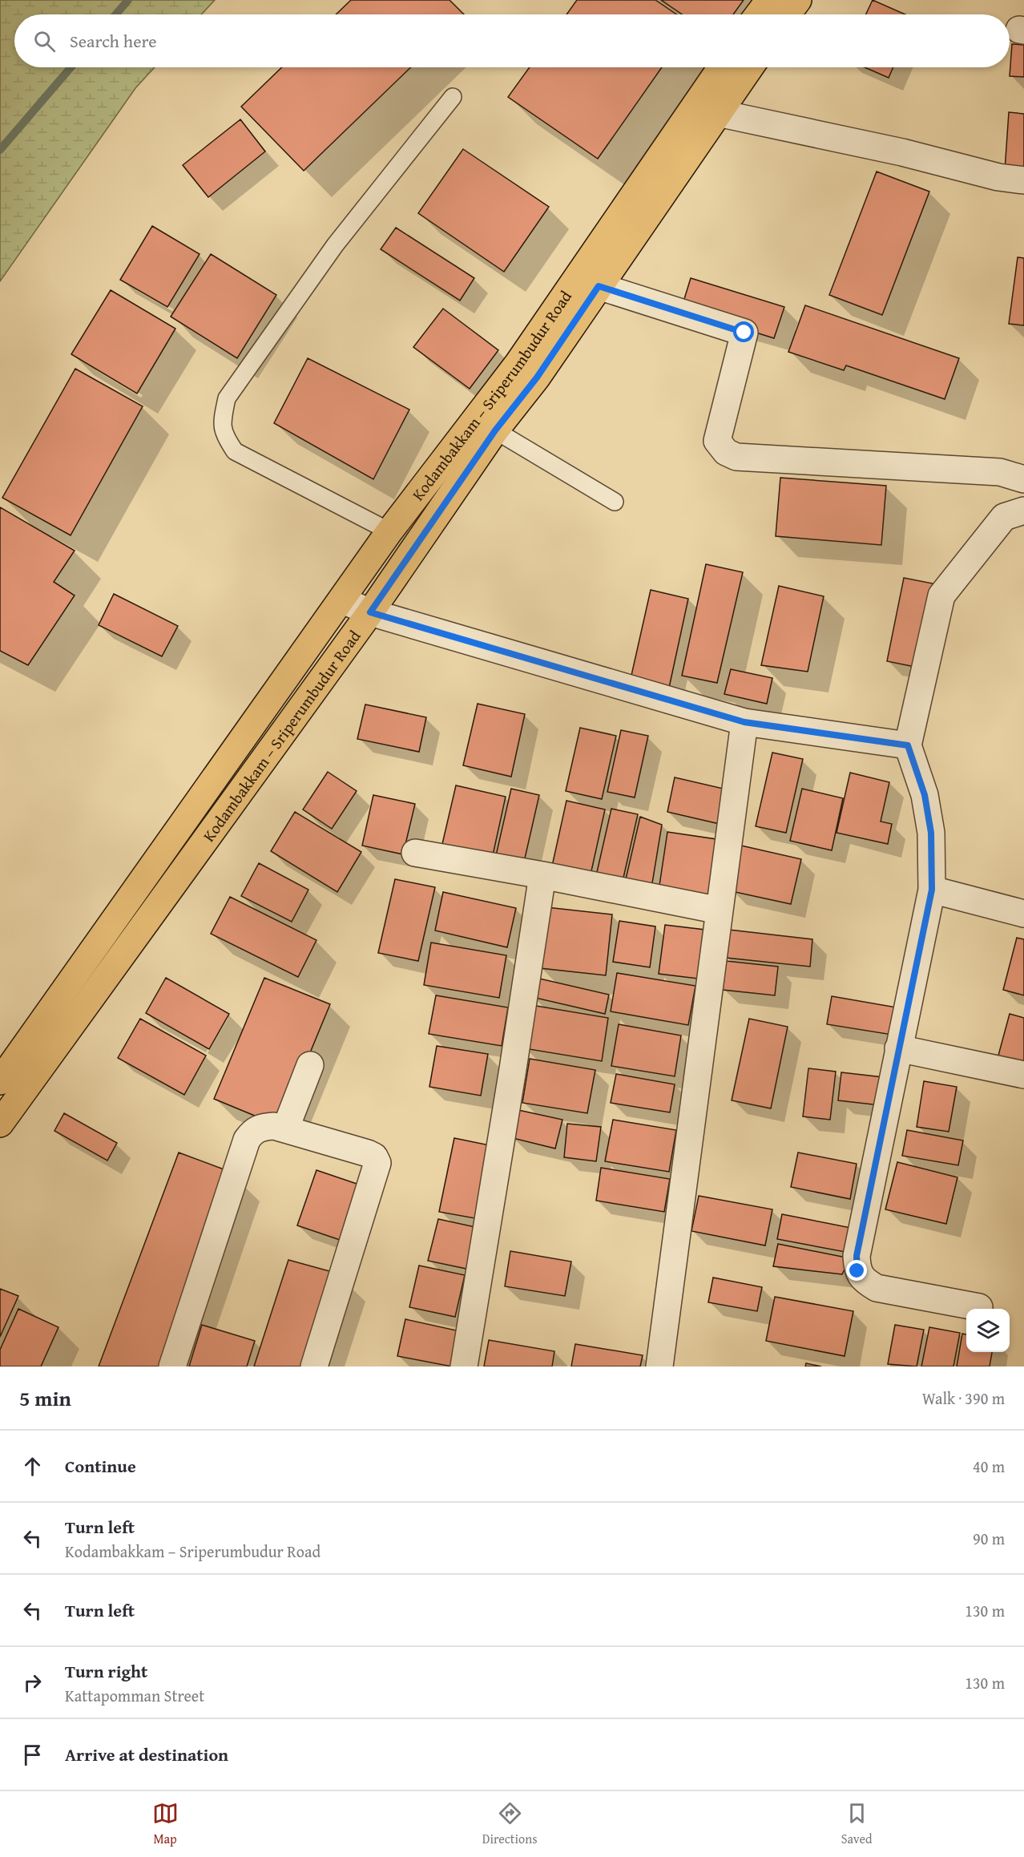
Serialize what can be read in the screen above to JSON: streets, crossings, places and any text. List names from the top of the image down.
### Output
{
  "streets": {
    "main road": ["Kodambakkam – Sriperumbudur Road"]
  },
  "page": {
    "search": "Search here",
    "heading": ["5 min", "Walk · 390 m"],
    "list": [
      ["Continue", "40 m"],
      ["Turn left", "Kodambakkam – Sriperumbudur Road", "90 m"],
      ["Turn left", "130 m"],
      ["Turn right", "Kattapomman Street", "130 m"],
      "Arrive at destination"
    ],
    "nav": ["Map", "Directions", "Saved"]
  }
}
